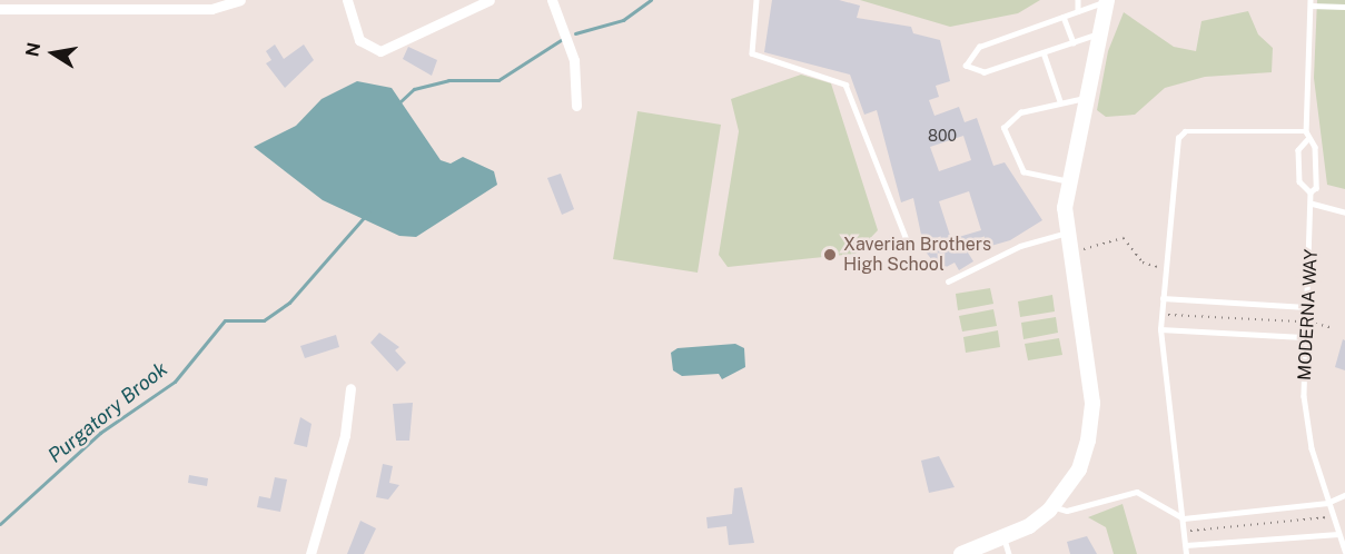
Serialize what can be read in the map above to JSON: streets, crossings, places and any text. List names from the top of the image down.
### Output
{
  "streets": {
    "lane": ["MODERNA WAY"]
  },
  "water": ["Purgatory Brook"],
  "places": ["Xaverian Brothers High School"],
  "house_numbers": ["800"],
  "north": "left"
}
